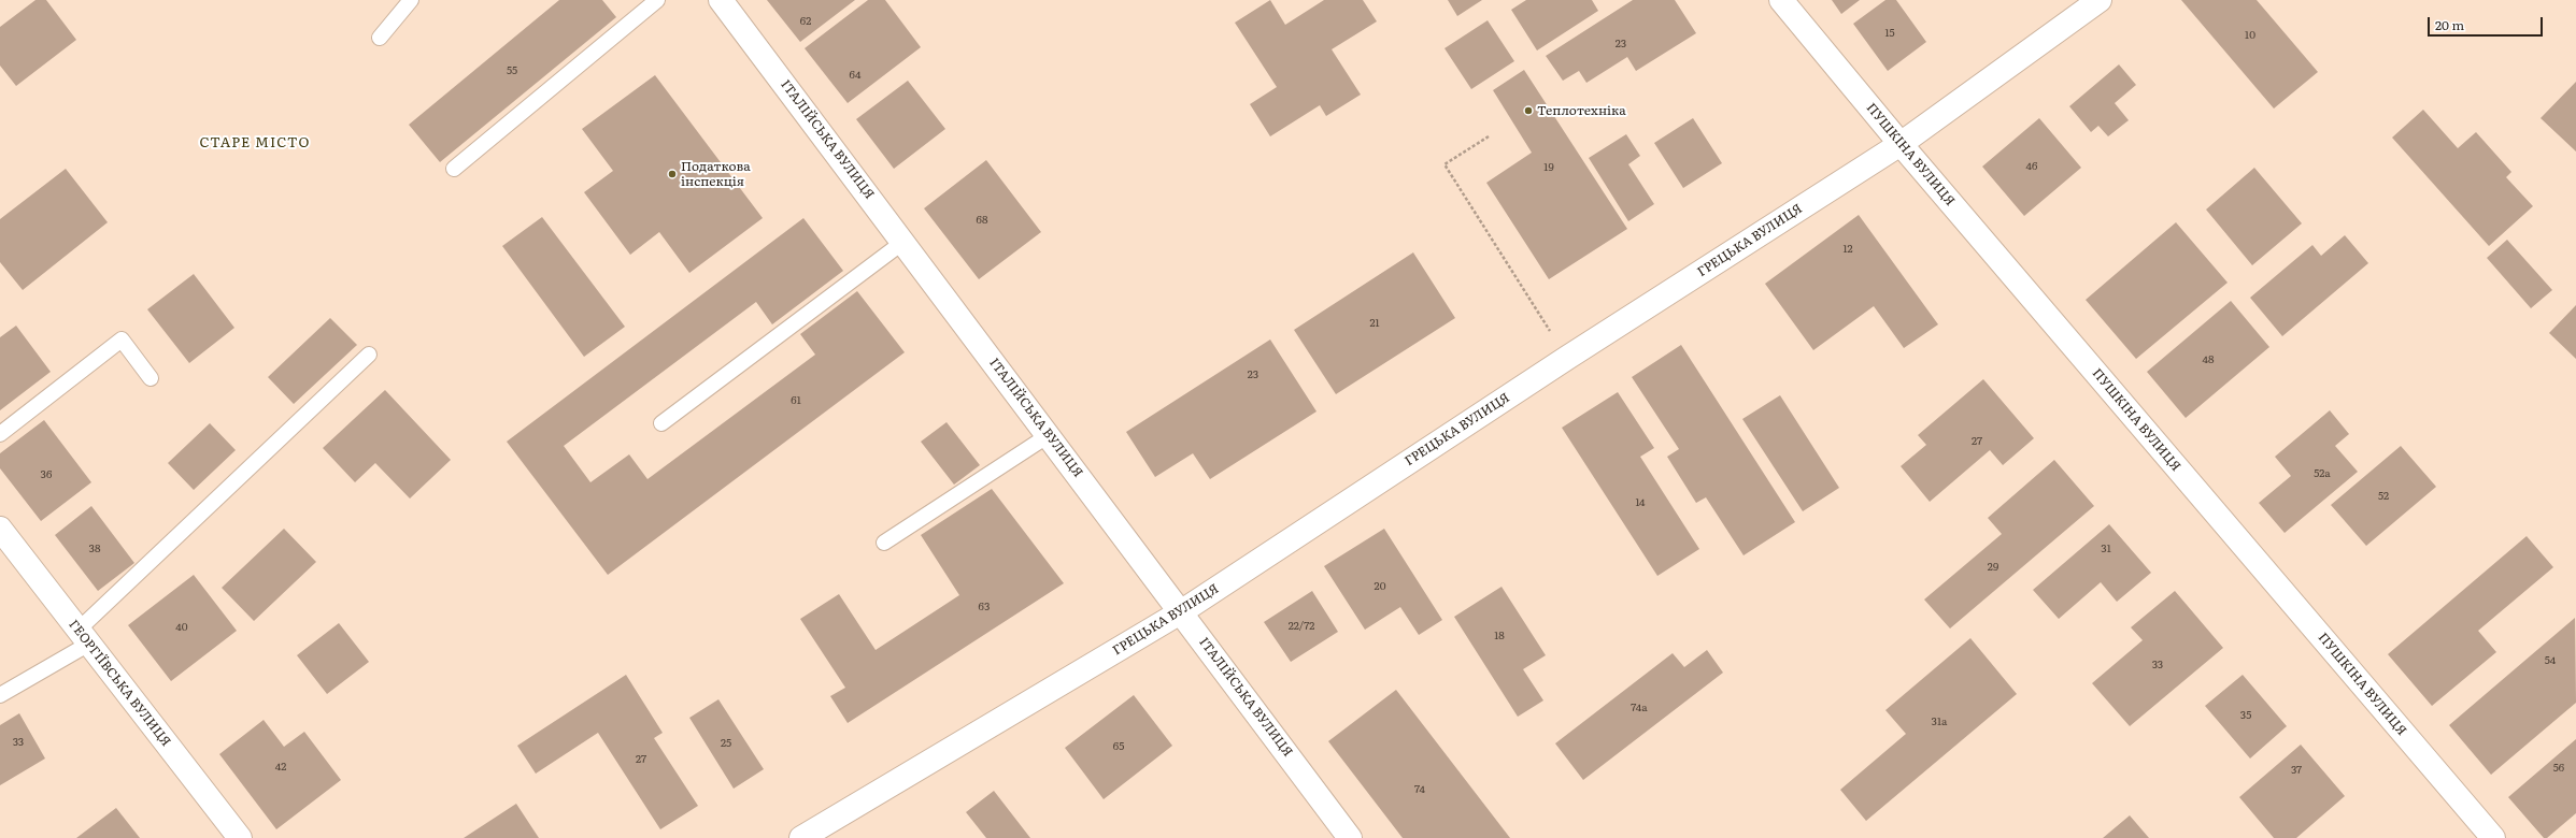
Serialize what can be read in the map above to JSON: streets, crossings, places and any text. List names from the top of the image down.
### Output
{
  "streets": {
    "street": [
      "ІТАЛІЙСЬКА ВУЛИЦЯ",
      "ПУШКІНА ВУЛИЦЯ",
      "ГРЕЦЬКА ВУЛИЦЯ",
      "ГЕОРГІЇВСЬКА ВУЛИЦЯ"
    ]
  },
  "crossings": [
    ["ІТАЛІЙСЬКА ВУЛИЦЯ", "ГРЕЦЬКА ВУЛИЦЯ"],
    ["ПУШКІНА ВУЛИЦЯ", "ГРЕЦЬКА ВУЛИЦЯ"]
  ],
  "districts": ["СТАРЕ МІСТО"],
  "places": ["Теплотехніка", "Податкова інспекція"],
  "house_numbers": [
    "62",
    "15",
    "10",
    "23",
    "55",
    "64",
    "46",
    "19",
    "68",
    "12",
    "21",
    "48",
    "23",
    "61",
    "27",
    "52а",
    "36",
    "52",
    "14",
    "38",
    "31",
    "29",
    "20",
    "63",
    "22/72",
    "40",
    "18",
    "54",
    "33",
    "74а",
    "35",
    "31а",
    "33",
    "25",
    "65",
    "27",
    "42",
    "56",
    "37",
    "74"
  ],
  "scale_bar": "20 m"
}
